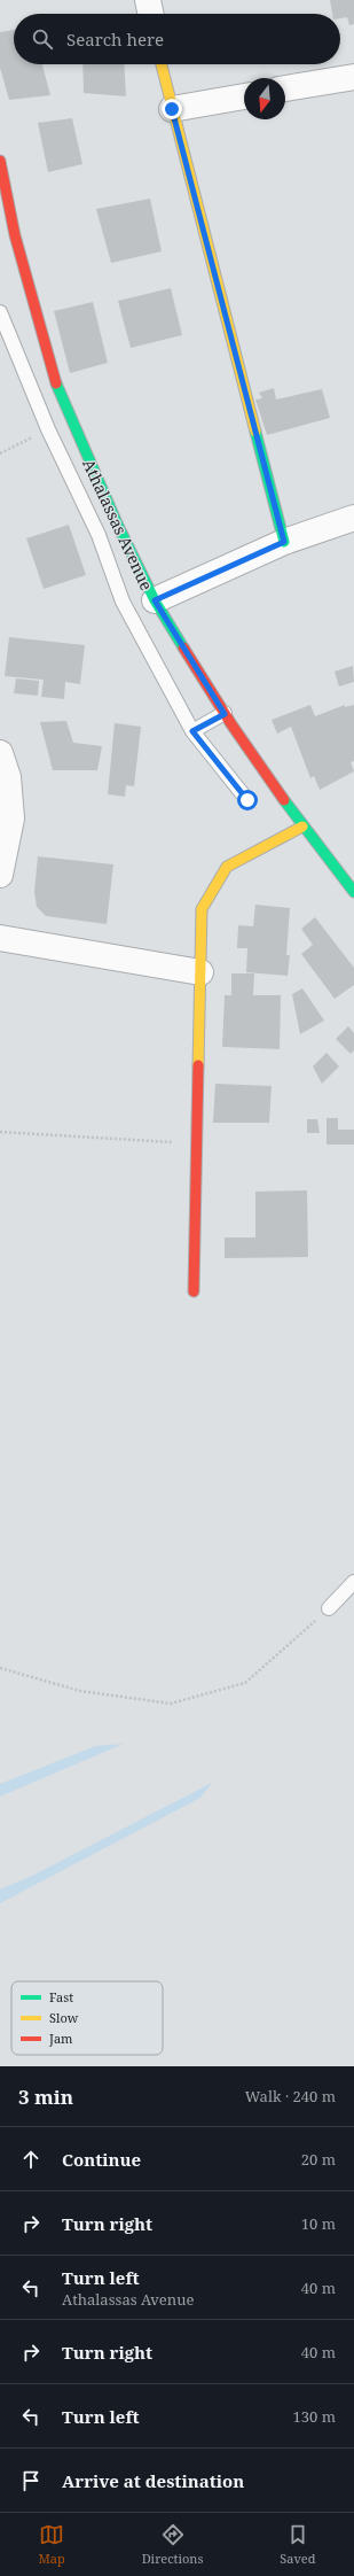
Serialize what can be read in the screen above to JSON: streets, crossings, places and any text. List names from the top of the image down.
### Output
{
  "streets": {
    "street": ["Athalassas Avenue"]
  },
  "legend": ["Fast", "Slow", "Jam"],
  "north": "bottom",
  "page": {
    "search": "Search here",
    "heading": ["3 min", "Walk · 240 m"],
    "list": [
      ["Continue", "20 m"],
      ["Turn right", "10 m"],
      ["Turn left", "Athalassas Avenue", "40 m"],
      ["Turn right", "40 m"],
      ["Turn left", "130 m"],
      "Arrive at destination"
    ],
    "nav": ["Map", "Directions", "Saved"]
  }
}
